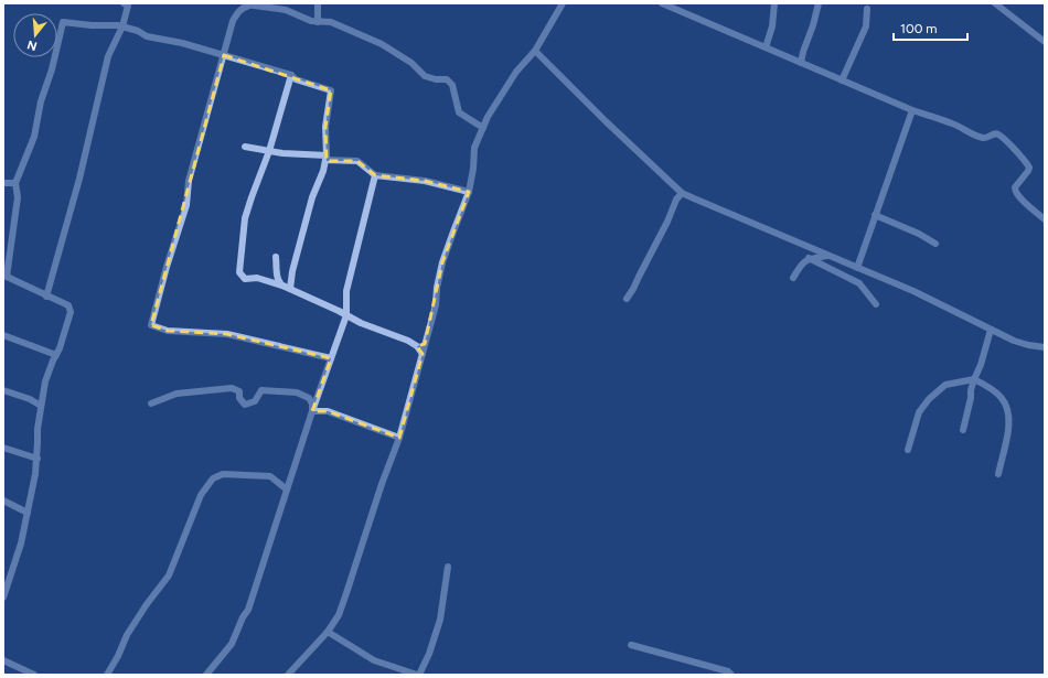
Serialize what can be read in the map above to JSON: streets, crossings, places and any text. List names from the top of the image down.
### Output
{
  "scale_bar": "100 m",
  "north": "bottom"
}
